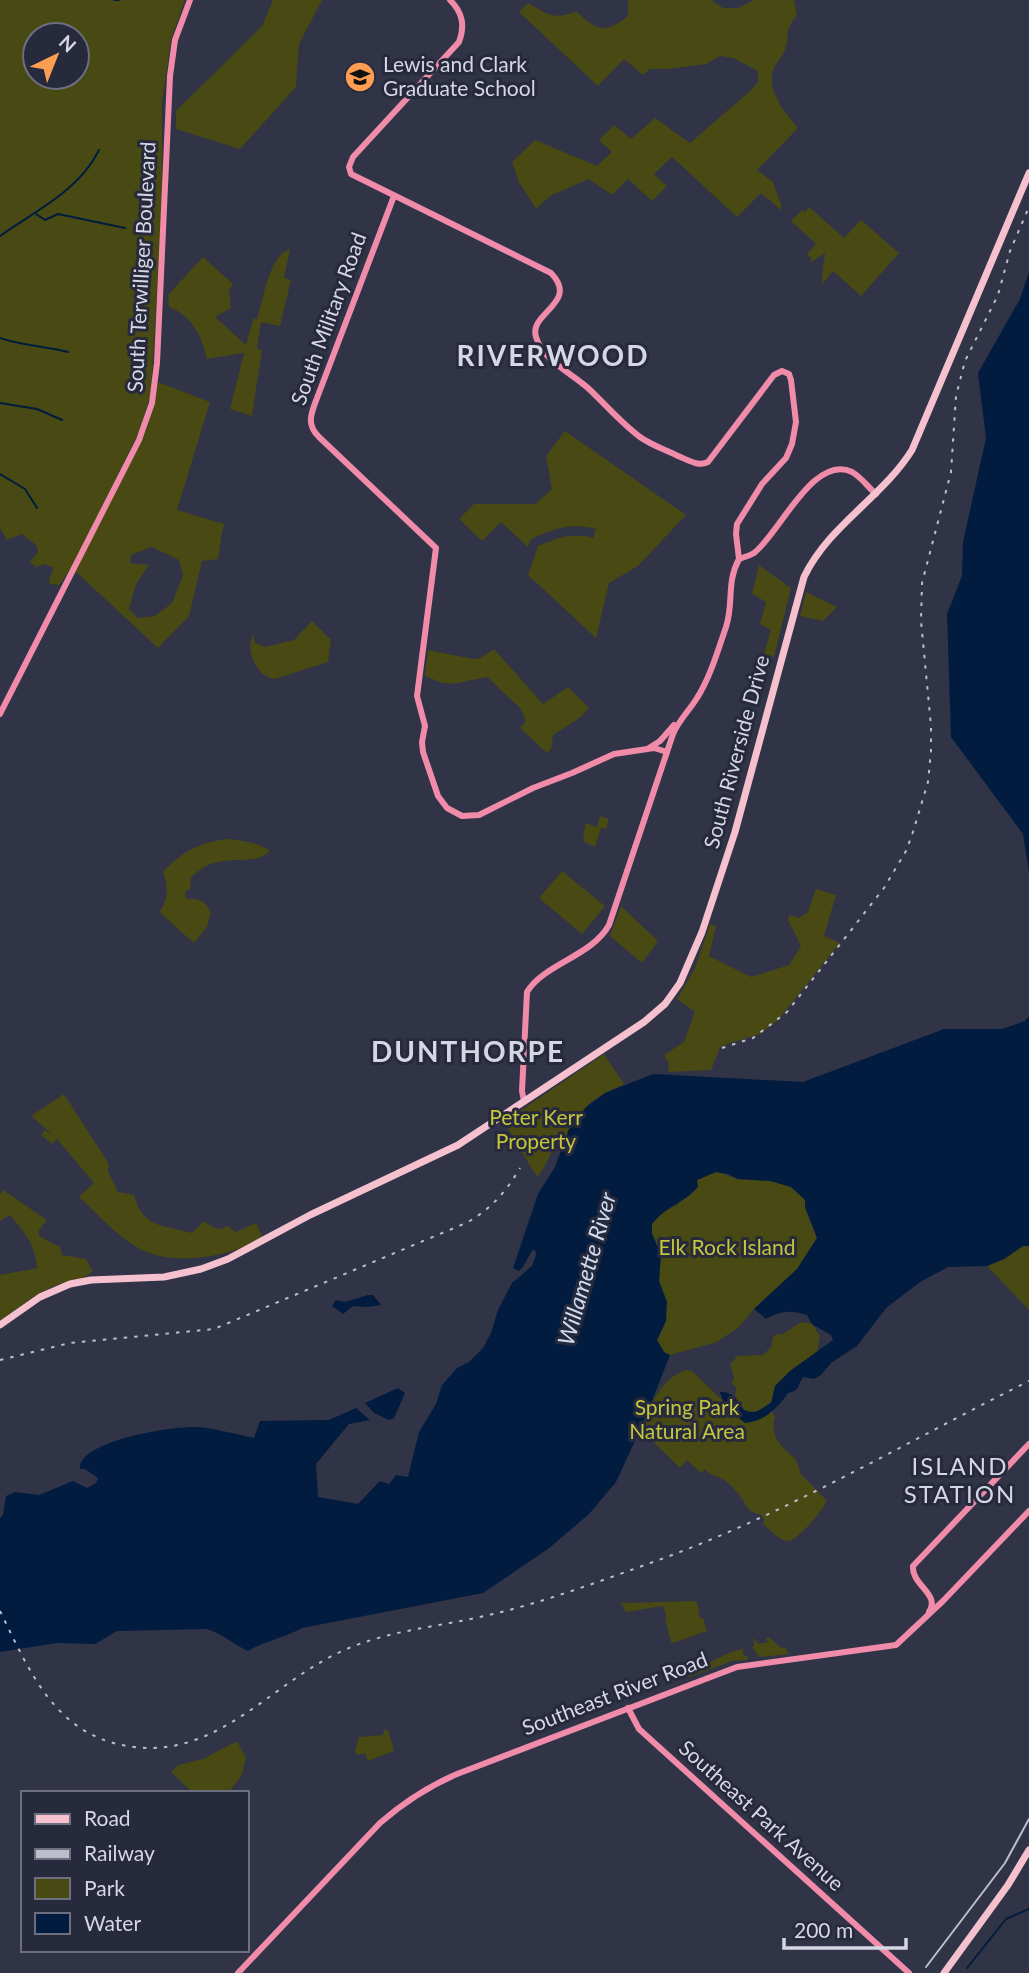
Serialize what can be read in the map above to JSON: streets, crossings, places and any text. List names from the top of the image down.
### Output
{
  "streets": {
    "main road": ["South Riverside Drive"],
    "street": [
      "South Terwilliger Boulevard",
      "South Military Road",
      "Southeast River Road",
      "Southeast Park Avenue"
    ]
  },
  "crossings": [
    ["Southeast River Road", "Southeast Park Avenue"]
  ],
  "districts": ["RIVERWOOD", "DUNTHORPE", "ISLAND STATION"],
  "water": ["Willamette River"],
  "parks": ["Peter Kerr Property", "Elk Rock Island", "Spring Park Natural Area"],
  "places": {
    "school or university": ["Lewis and Clark Graduate School"]
  },
  "legend": [
    "Road",
    "Railway",
    "Park",
    "Water"
  ],
  "scale_bar": "200 m",
  "north": "top right"
}
